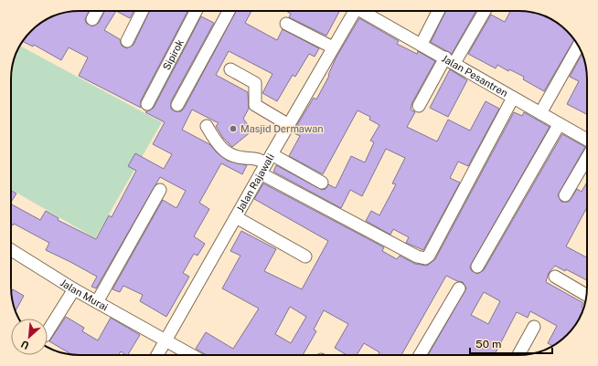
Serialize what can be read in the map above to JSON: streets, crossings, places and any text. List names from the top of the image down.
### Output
{
  "streets": {
    "street": [
      "Sipirok",
      "Jalan Pesantren",
      "Jalan Rajawali",
      "Jalan Murai"
    ]
  },
  "crossings": [
    ["Jalan Rajawali", "Jalan Murai"]
  ],
  "places": ["Masjid Dermawan"],
  "scale_bar": "50 m",
  "north": "bottom left"
}
